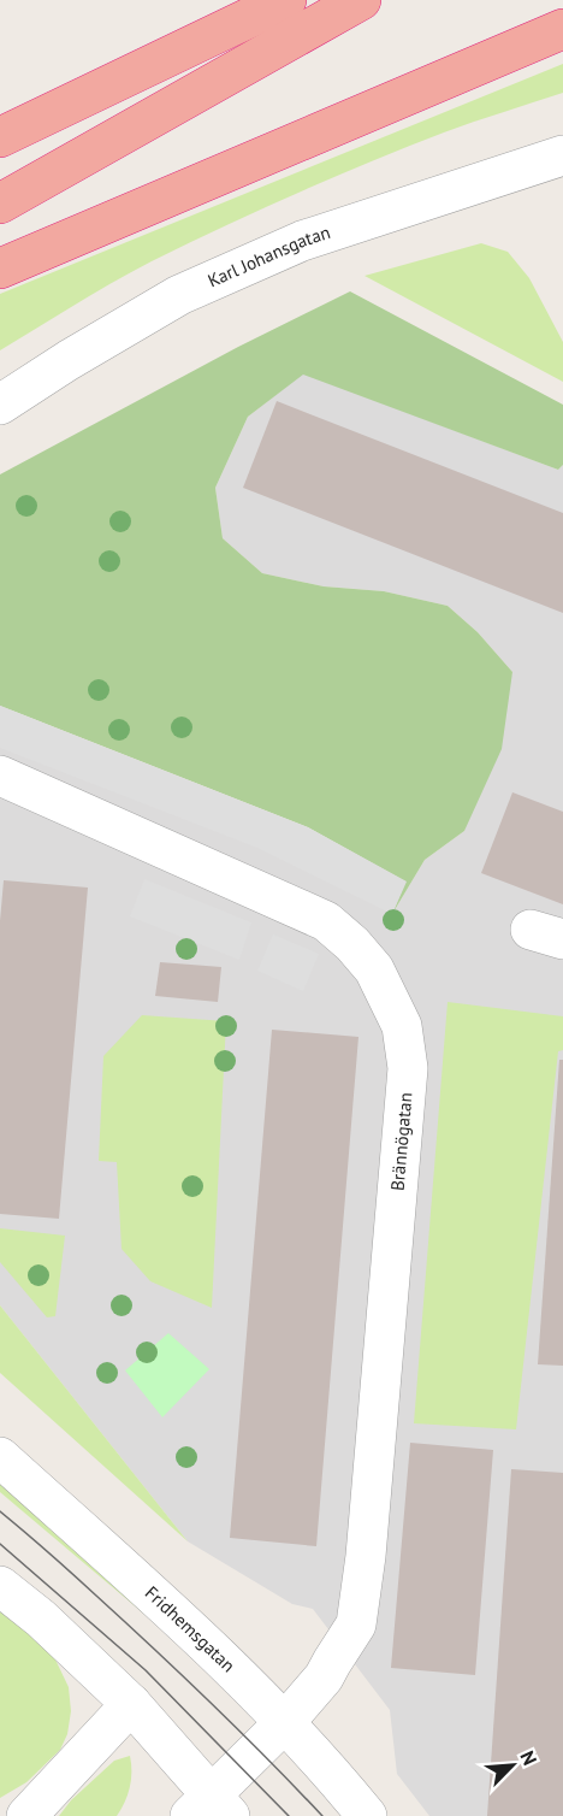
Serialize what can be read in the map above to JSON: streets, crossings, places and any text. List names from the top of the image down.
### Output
{
  "streets": {
    "street": ["Karl Johansgatan", "Brännögatan", "Fridhemsgatan"]
  },
  "crossings": [
    ["Brännögatan", "Fridhemsgatan"]
  ],
  "north": "top right"
}
